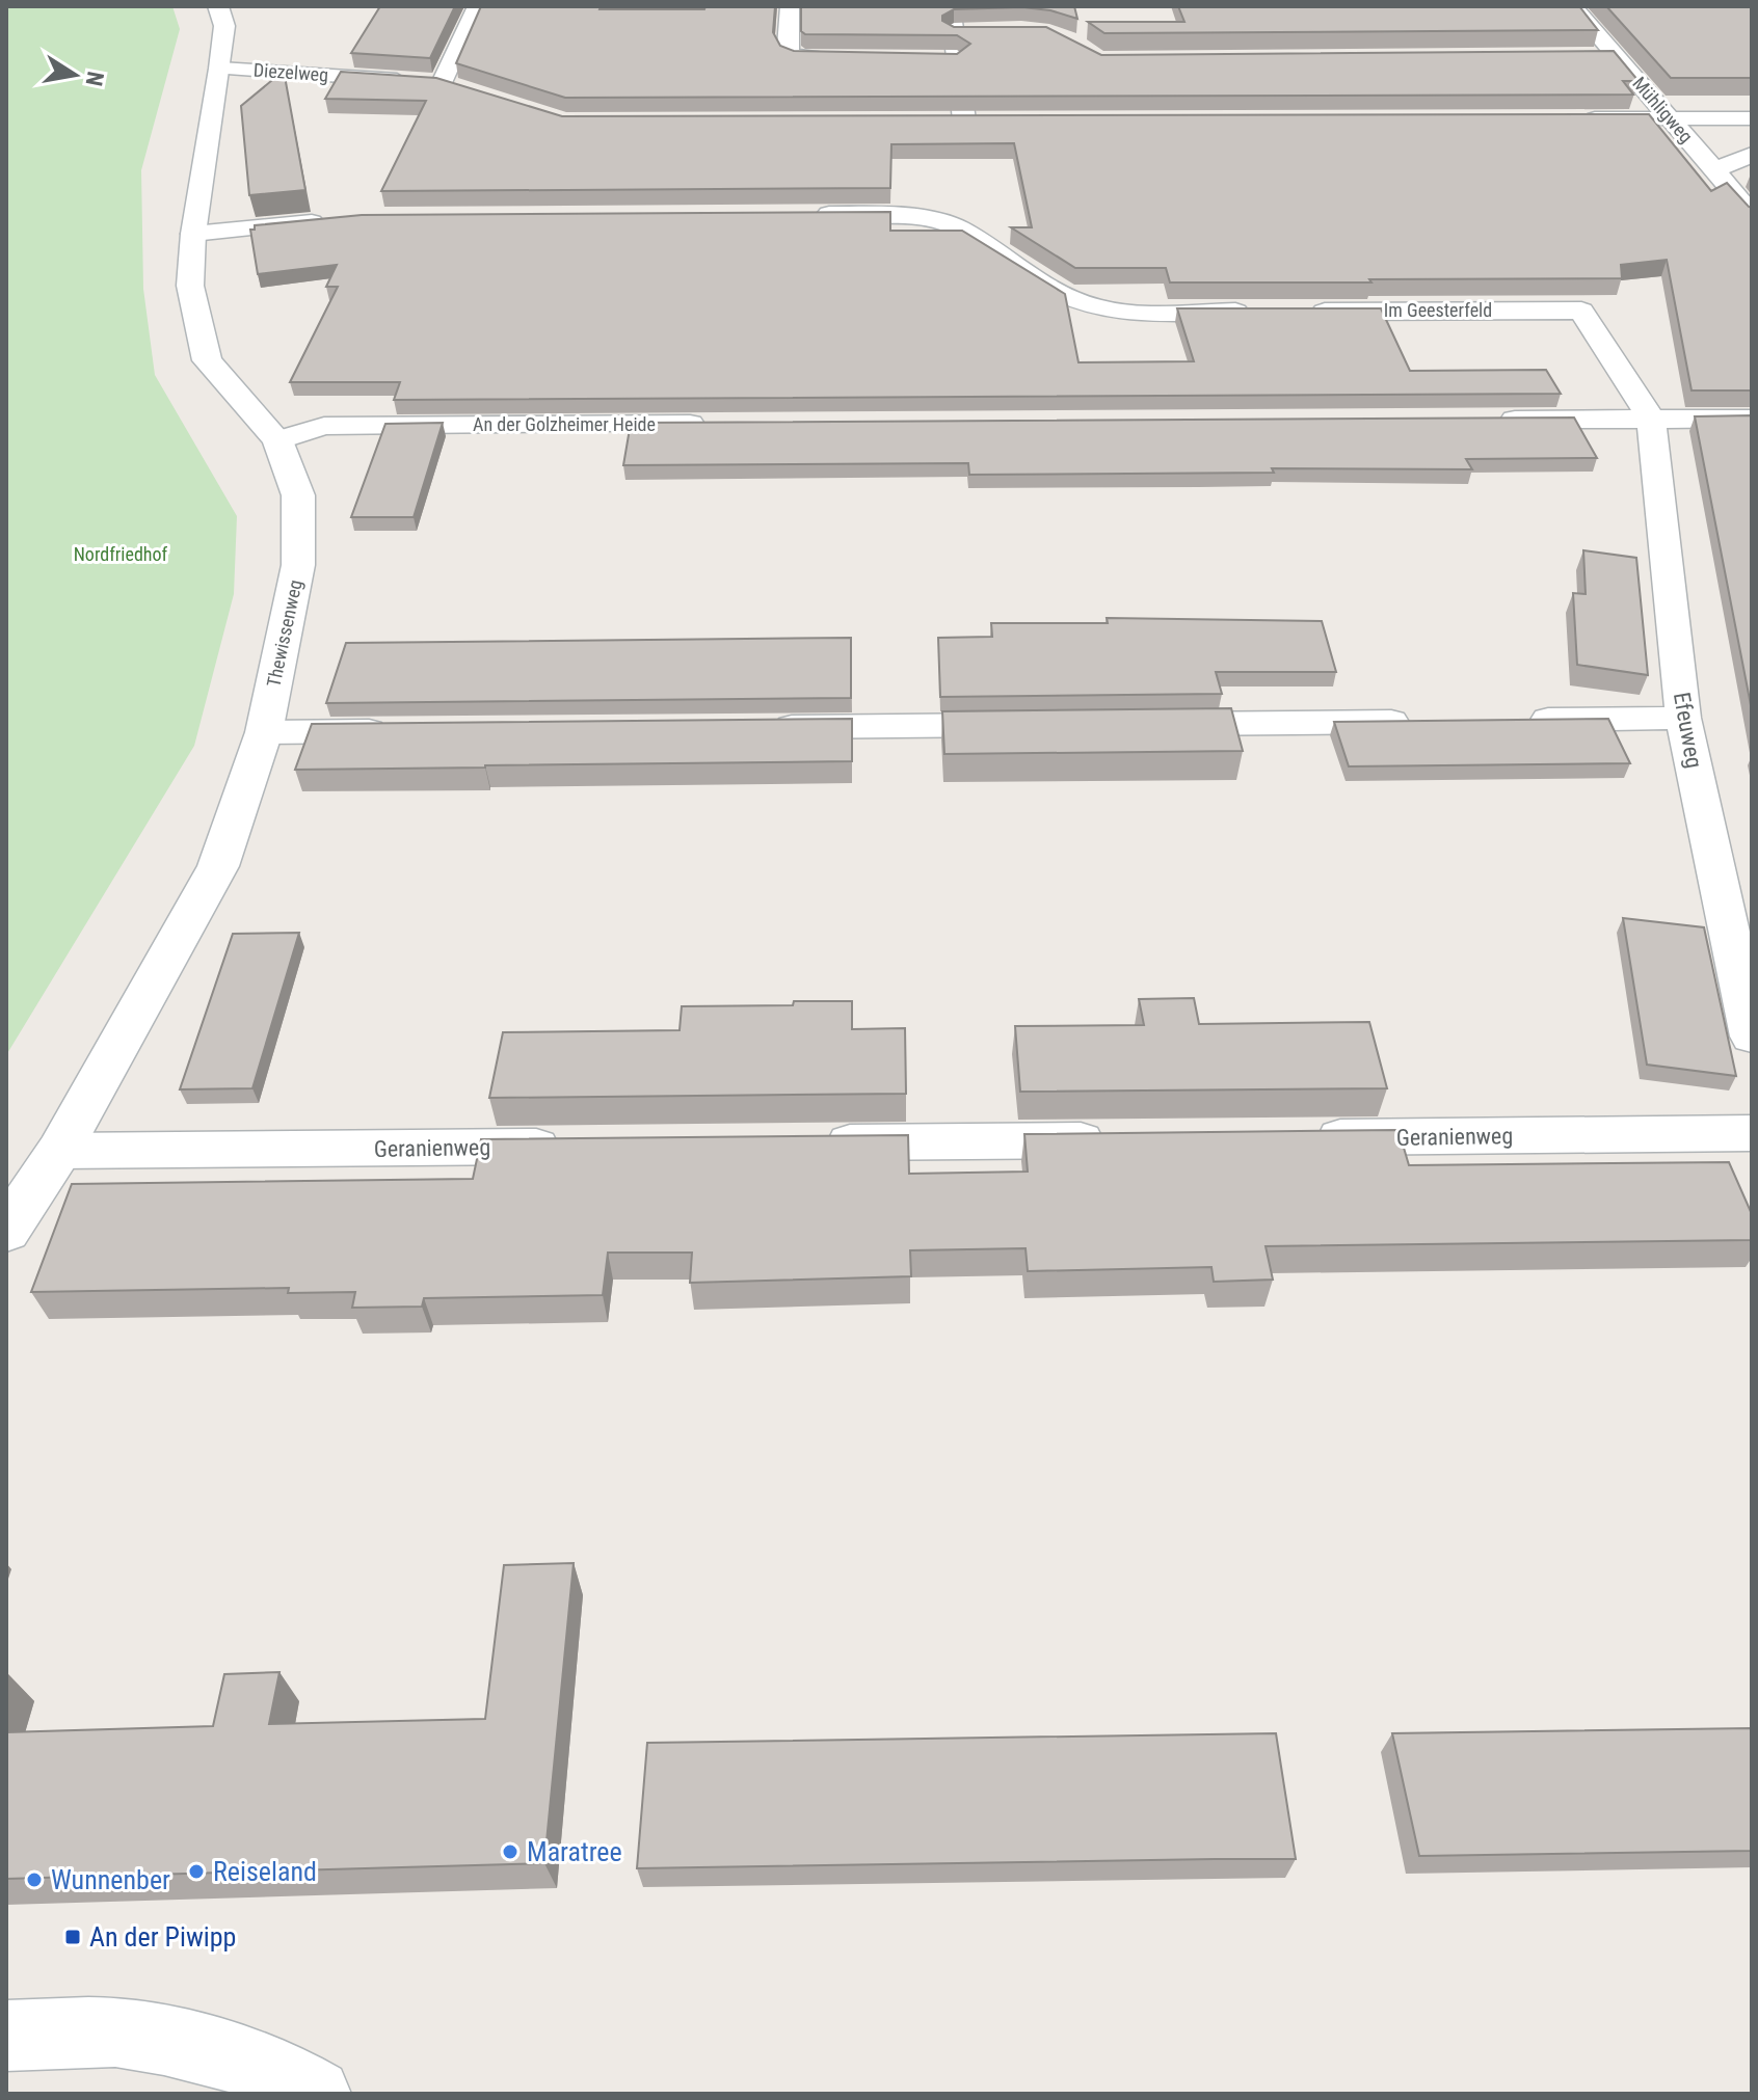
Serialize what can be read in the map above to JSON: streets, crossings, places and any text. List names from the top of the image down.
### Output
{
  "streets": {
    "street": [
      "Diezelweg",
      "Mühligweg",
      "Im Geesterfeld",
      "An der Golzheimer Heide",
      "Thewissenweg",
      "Efeuweg",
      "Geranienweg"
    ]
  },
  "crossings": [
    ["Diezelweg", "Thewissenweg"],
    ["Im Geesterfeld", "Efeuweg"],
    ["An der Golzheimer Heide", "Thewissenweg"],
    ["Thewissenweg", "Geranienweg"]
  ],
  "parks": ["Nordfriedhof"],
  "places": {
    "other": ["Maratree", "Reiseland", "Wunnenber"],
    "transit": ["An der Piwipp"]
  },
  "north": "right"
}
